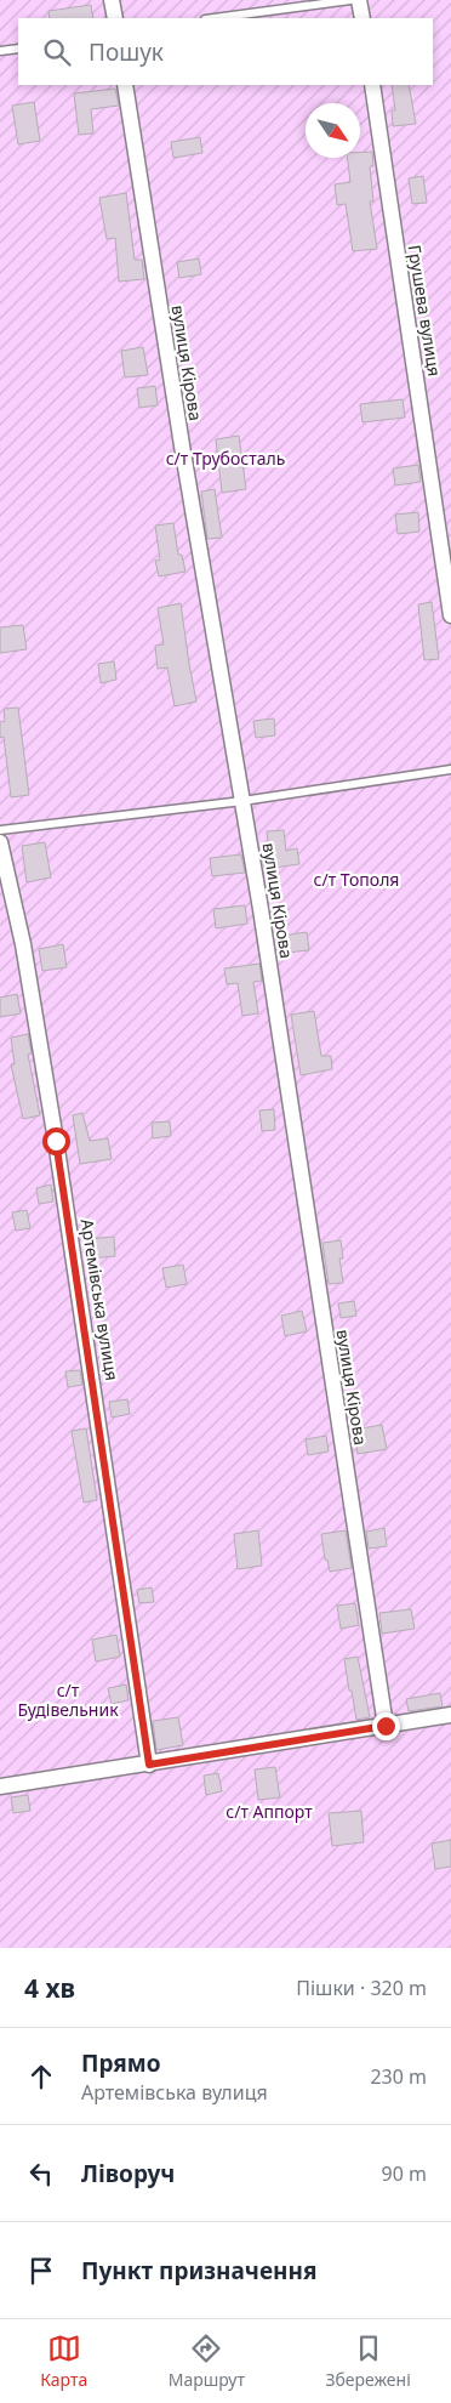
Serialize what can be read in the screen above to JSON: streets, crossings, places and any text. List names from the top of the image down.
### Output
{
  "streets": {
    "street": ["Грушева вулиця", "вулиця Кірова", "Артемівська вулиця"]
  },
  "parks": [
    "с/т Трубосталь",
    "с/т Тополя",
    "с/т Будівельник",
    "с/т Аппорт"
  ],
  "north": "bottom right",
  "page": {
    "search": "Пошук",
    "heading": ["4 хв", "Пішки · 320 m"],
    "list": [
      ["Прямо", "Артемівська вулиця", "230 m"],
      ["Ліворуч", "90 m"],
      "Пункт призначення"
    ],
    "nav": ["Карта", "Маршрут", "Збережені"]
  }
}
